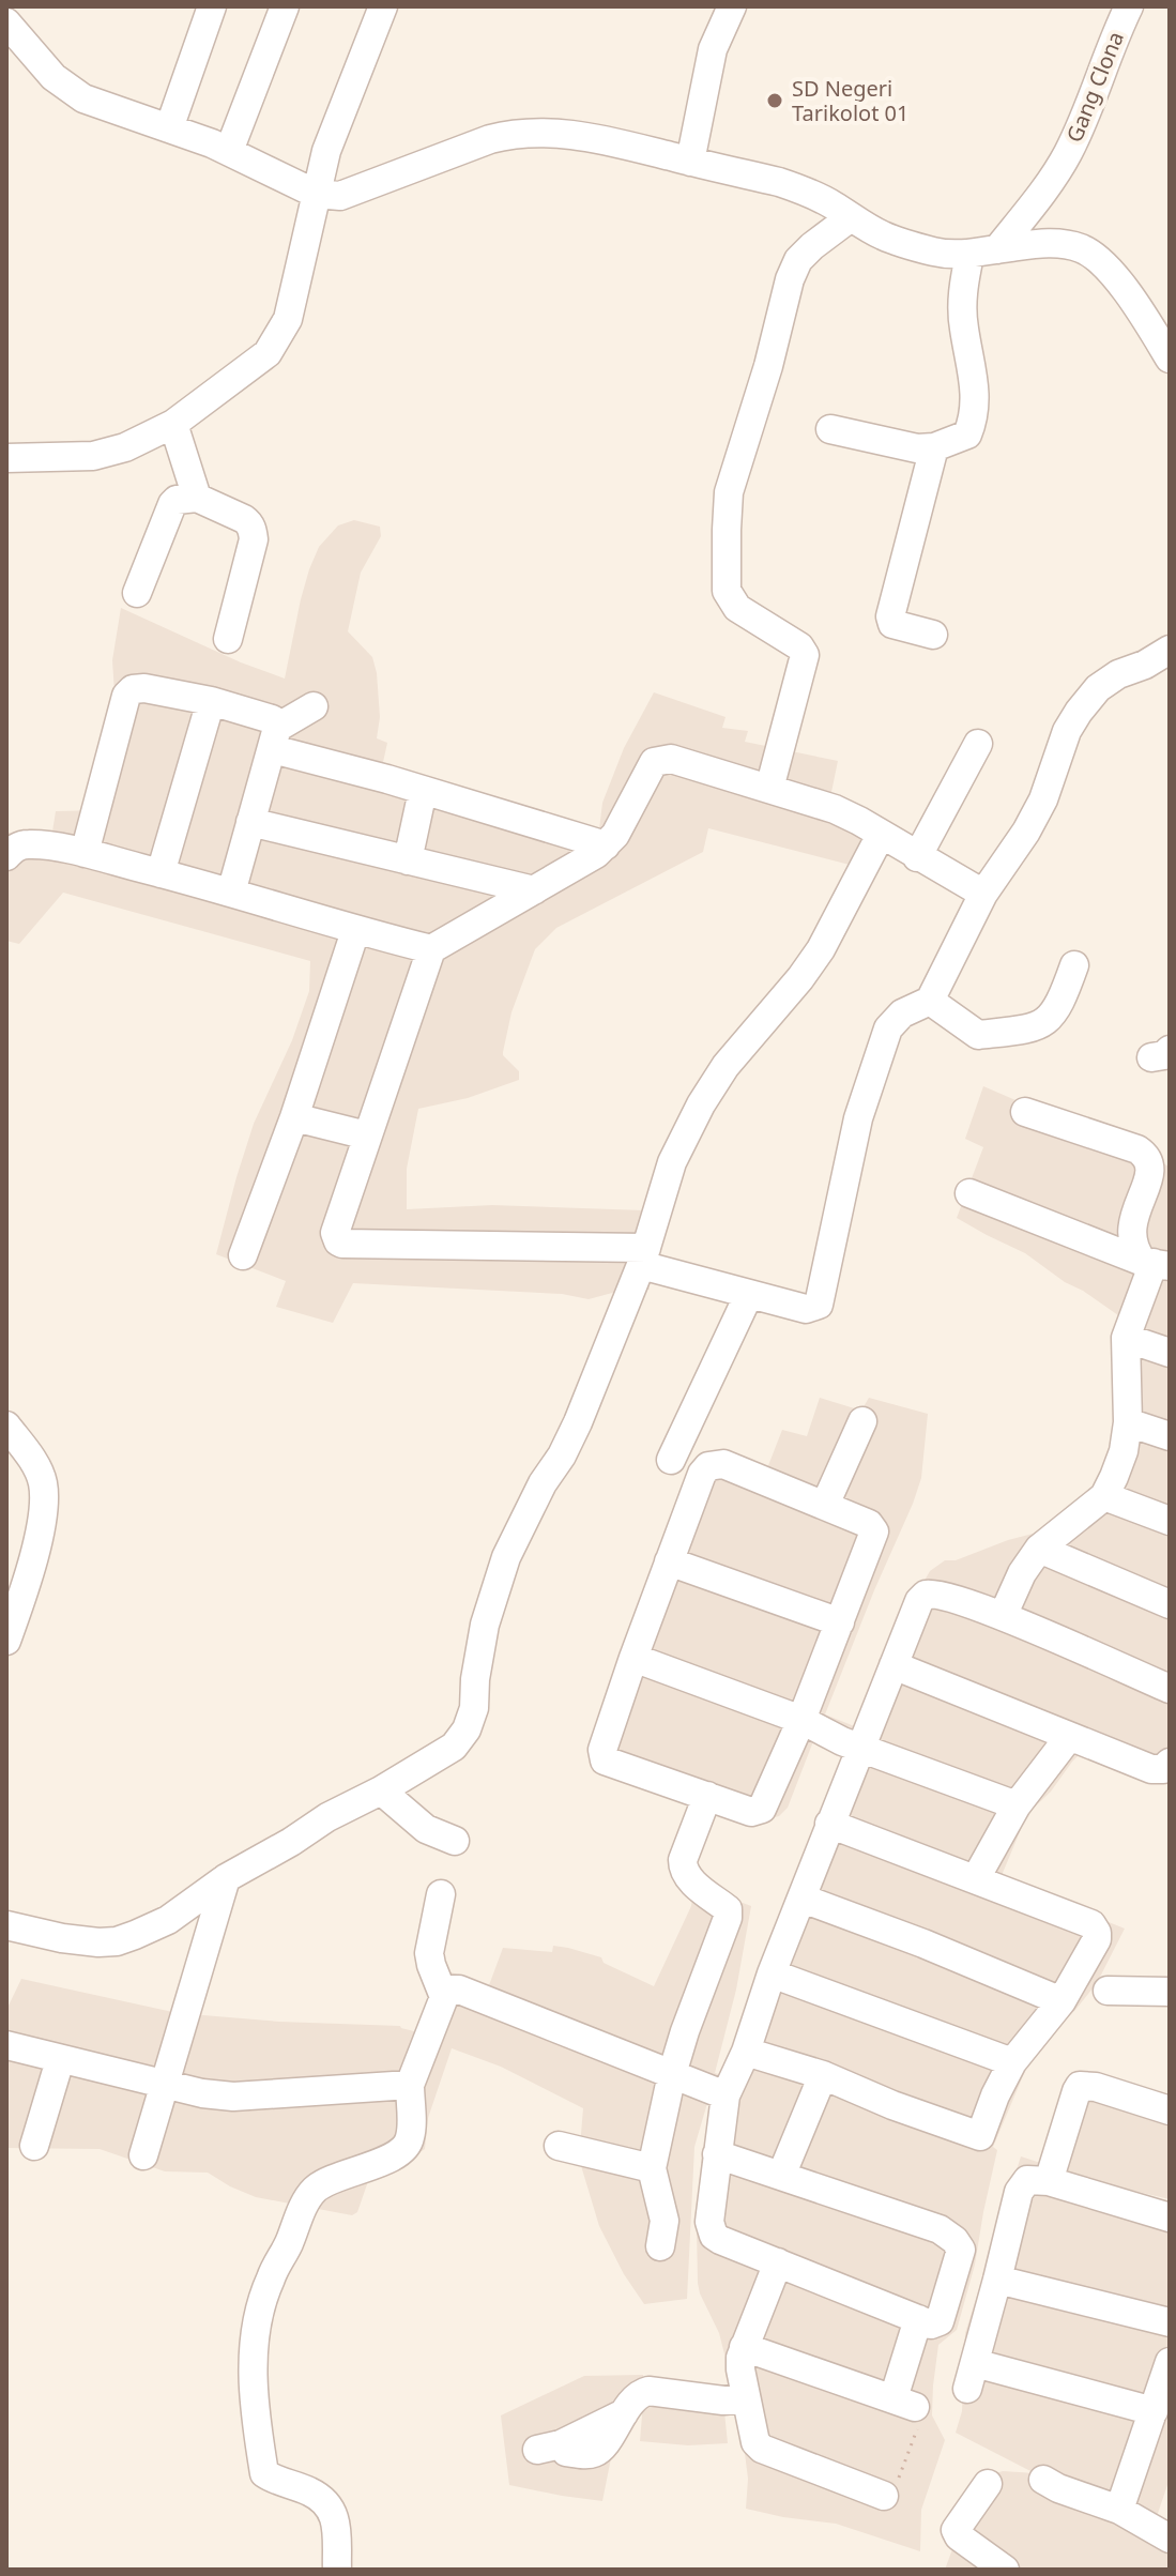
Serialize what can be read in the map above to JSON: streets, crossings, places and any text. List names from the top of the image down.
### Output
{
  "streets": {
    "street": ["Gang Clona"]
  },
  "places": ["SD Negeri Tarikolot 01"]
}
